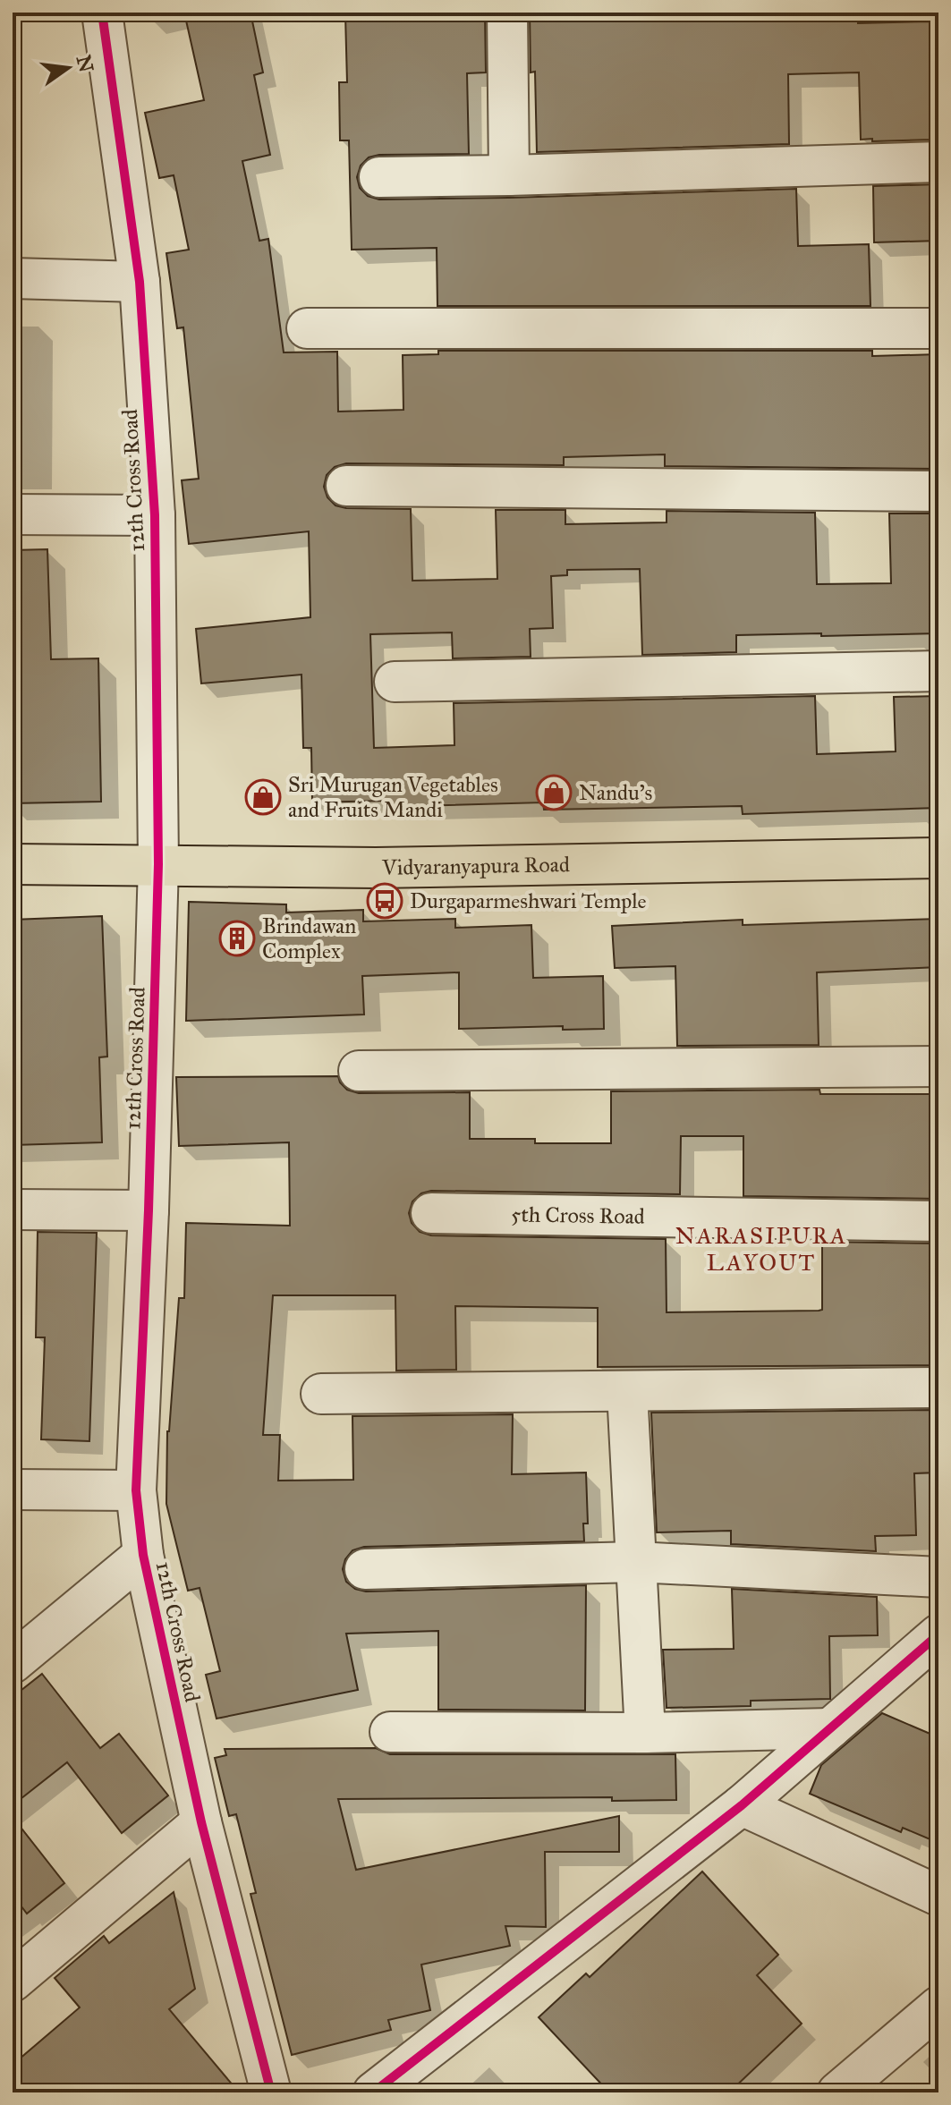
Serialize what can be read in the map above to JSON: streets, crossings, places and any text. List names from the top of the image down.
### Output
{
  "streets": {
    "main road": ["Vidyaranyapura Road"],
    "street": ["12th Cross Road", "5th Cross Road"]
  },
  "crossings": [
    ["12th Cross Road", "Vidyaranyapura Road"]
  ],
  "districts": ["NARASIPURA LAYOUT"],
  "places": {
    "shop": ["Nandu's", "Sri Murugan Vegetables and Fruits Mandi"],
    "bus stop": ["Durgaparmeshwari Temple"],
    "building": ["Brindawan Complex"]
  },
  "north": "right"
}
